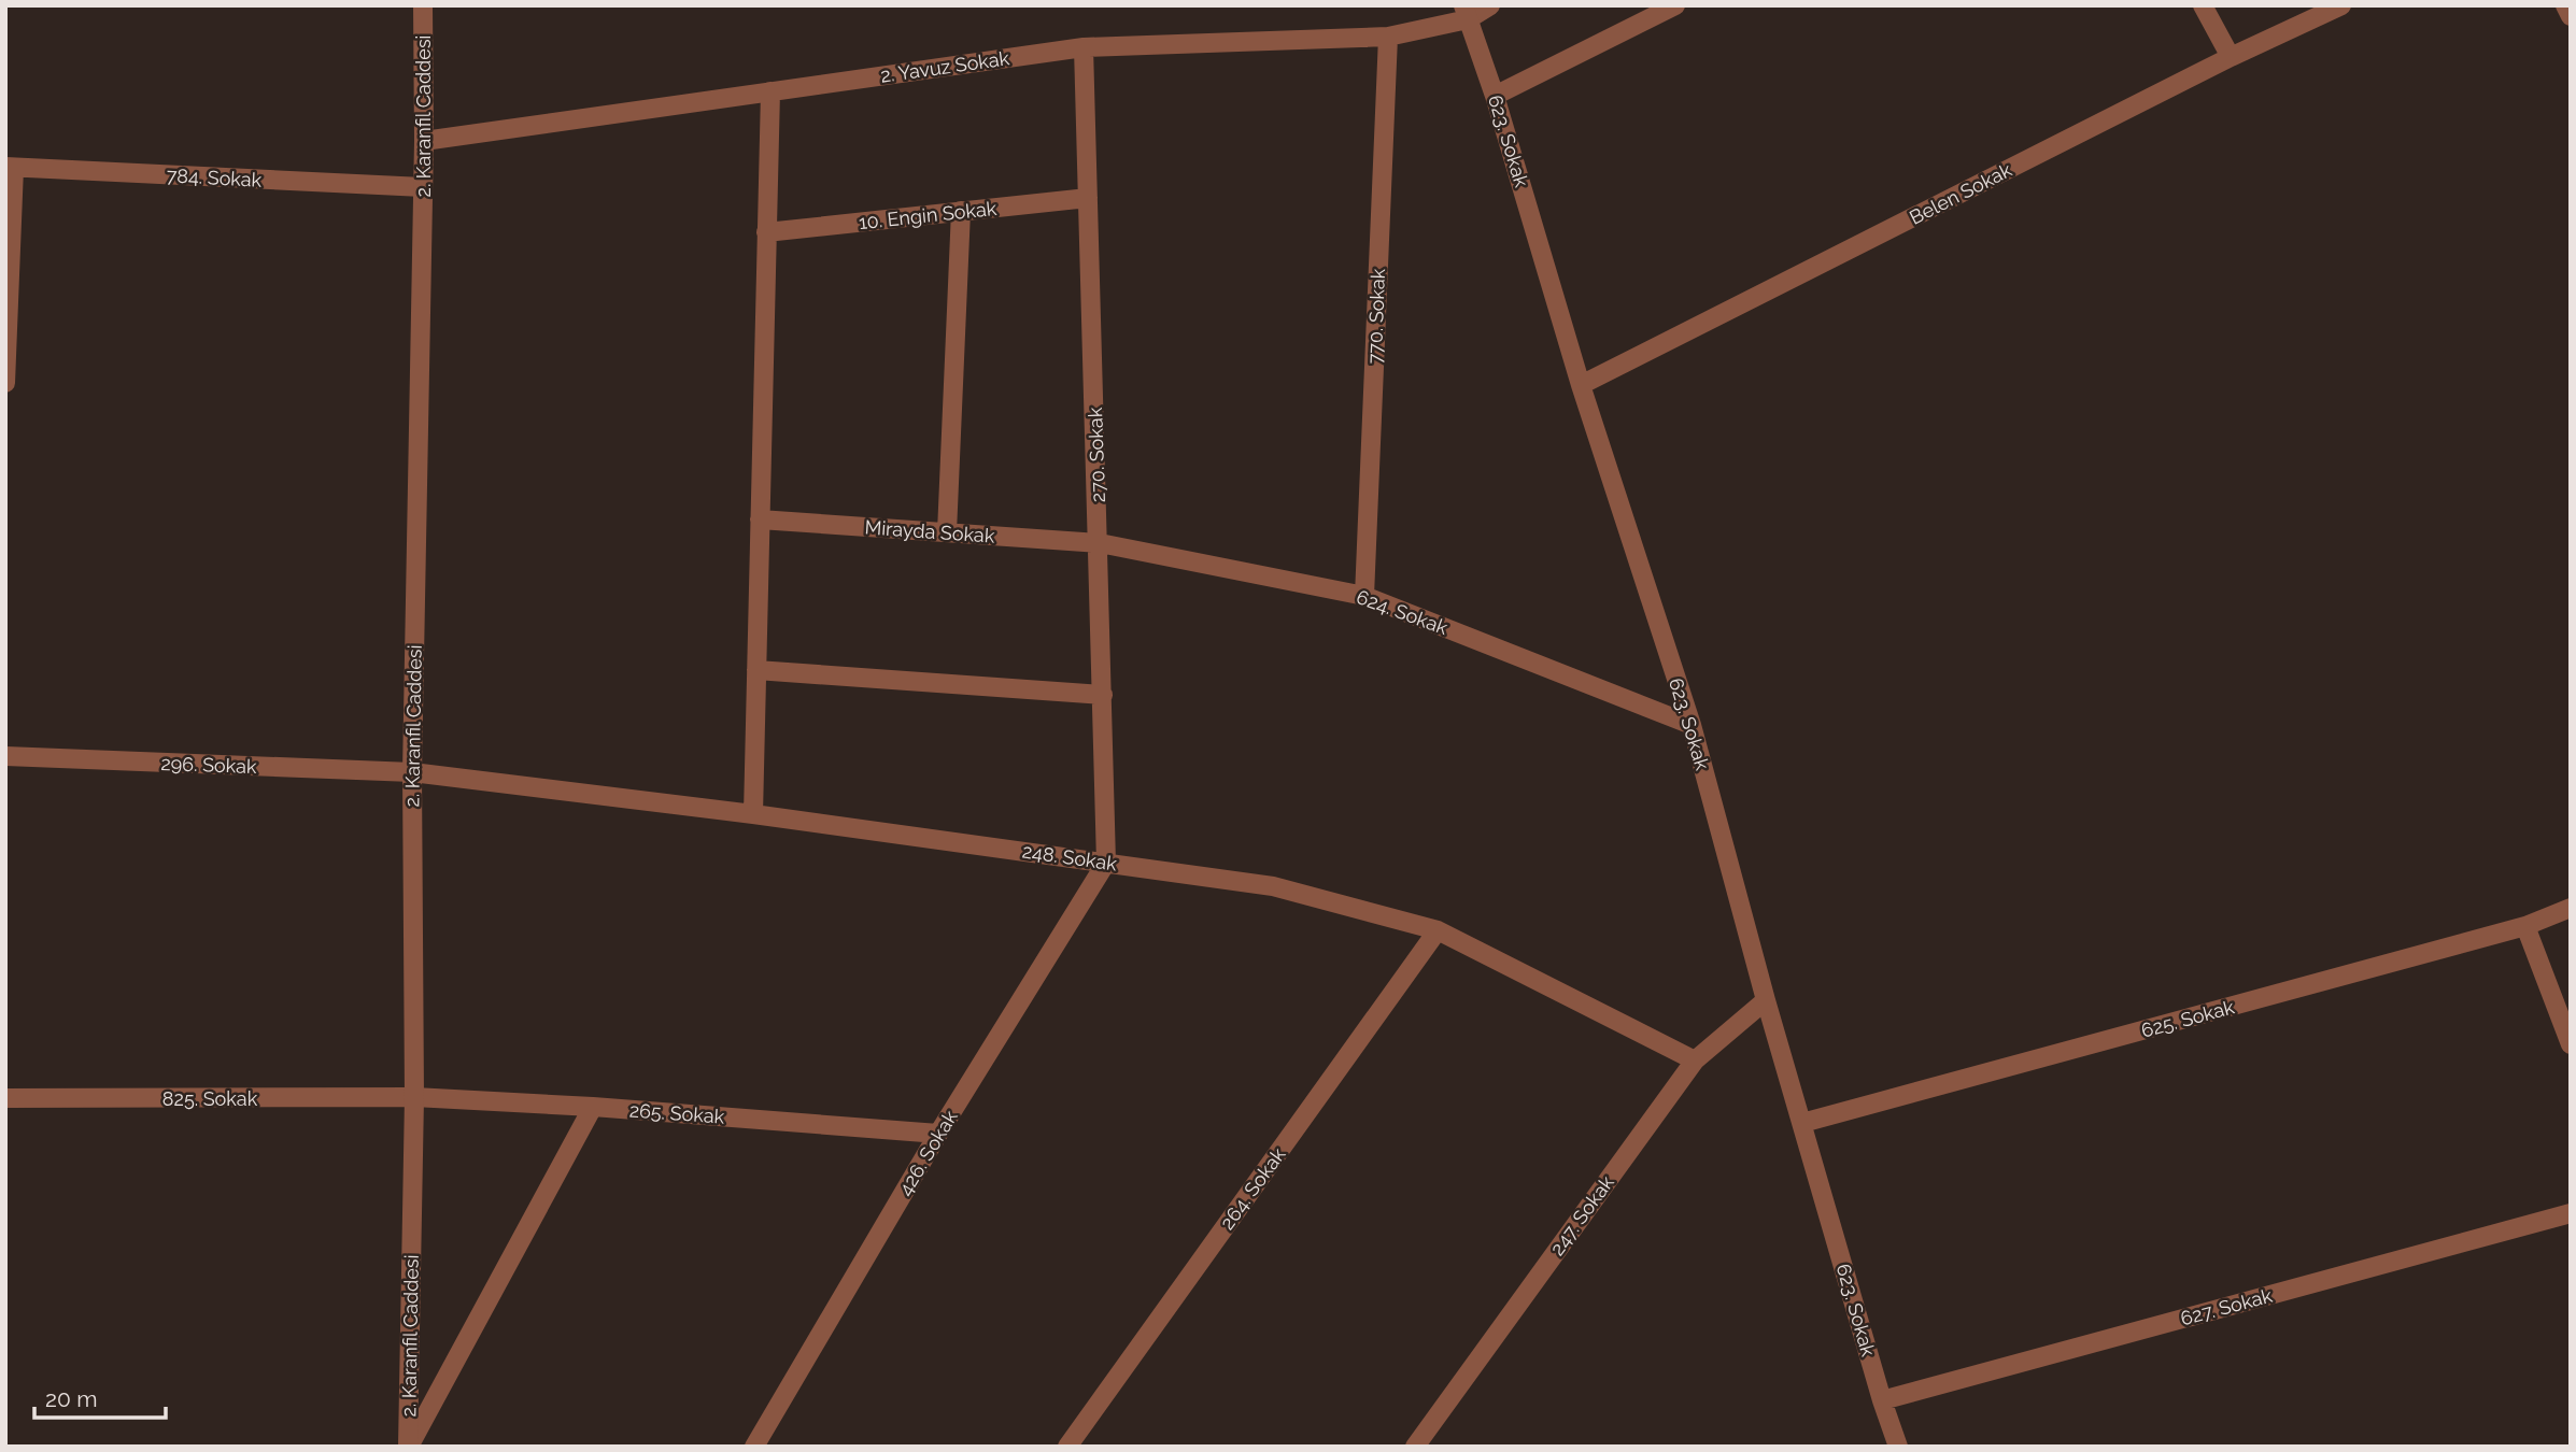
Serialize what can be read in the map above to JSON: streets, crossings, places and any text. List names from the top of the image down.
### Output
{
  "streets": {
    "street": [
      "2. Yavuz Sokak",
      "2. Karanfil Caddesi",
      "623. Sokak",
      "784. Sokak",
      "Belen Sokak",
      "10. Engin Sokak",
      "770. Sokak",
      "270. Sokak",
      "Mirayda Sokak",
      "624. Sokak",
      "296. Sokak",
      "248. Sokak",
      "625. Sokak",
      "825. Sokak",
      "265. Sokak",
      "426. Sokak",
      "264. Sokak",
      "247. Sokak",
      "627. Sokak"
    ]
  },
  "crossings": [
    ["2. Yavuz Sokak", "2. Karanfil Caddesi"],
    ["2. Yavuz Sokak", "623. Sokak"],
    ["2. Yavuz Sokak", "770. Sokak"],
    ["2. Yavuz Sokak", "270. Sokak"],
    ["2. Karanfil Caddesi", "784. Sokak"],
    ["2. Karanfil Caddesi", "296. Sokak"],
    ["2. Karanfil Caddesi", "248. Sokak"],
    ["2. Karanfil Caddesi", "825. Sokak"],
    ["2. Karanfil Caddesi", "265. Sokak"],
    ["623. Sokak", "Belen Sokak"],
    ["623. Sokak", "624. Sokak"],
    ["623. Sokak", "625. Sokak"],
    ["623. Sokak", "247. Sokak"],
    ["623. Sokak", "627. Sokak"],
    ["10. Engin Sokak", "270. Sokak"],
    ["770. Sokak", "624. Sokak"],
    ["270. Sokak", "Mirayda Sokak"],
    ["270. Sokak", "624. Sokak"],
    ["270. Sokak", "248. Sokak"],
    ["270. Sokak", "426. Sokak"],
    ["Mirayda Sokak", "624. Sokak"],
    ["296. Sokak", "248. Sokak"],
    ["248. Sokak", "426. Sokak"],
    ["248. Sokak", "264. Sokak"],
    ["248. Sokak", "247. Sokak"],
    ["825. Sokak", "265. Sokak"],
    ["265. Sokak", "426. Sokak"]
  ],
  "scale_bar": "20 m"
}
